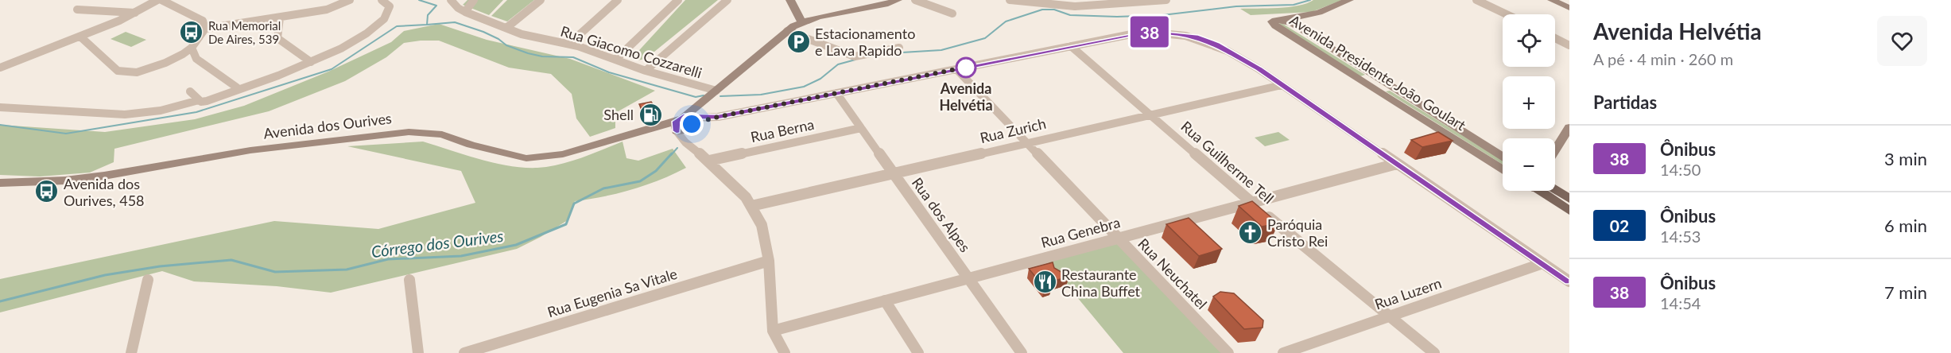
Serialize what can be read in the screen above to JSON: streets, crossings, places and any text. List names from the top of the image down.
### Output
{
  "streets": {
    "street": [
      "Rua Giacomo Cozzarelli",
      "Avenida Presidente João Goulart",
      "Avenida dos Ourives",
      "Rua Berna",
      "Rua Zurich",
      "Rua Guilherme Tell",
      "Rua dos Alpes",
      "Rua Genebra",
      "Rua Neuchatel",
      "Rua Eugenia Sa Vitale",
      "Rua Luzern"
    ]
  },
  "crossings": [
    ["Rua Berna", "Rua dos Alpes"],
    ["Rua Zurich", "Rua Guilherme Tell"],
    ["Rua Zurich", "Rua dos Alpes"],
    ["Rua Zurich", "Rua Neuchatel"],
    ["Rua Guilherme Tell", "Rua Genebra"],
    ["Rua Guilherme Tell", "Rua Luzern"],
    ["Rua dos Alpes", "Rua Genebra"],
    ["Rua Genebra", "Rua Neuchatel"]
  ],
  "water": ["Córrego dos Ourives"],
  "places": {
    "bus stop": ["Rua Memorial De Aires, 539", "Avenida dos Ourives, 458"],
    "parking": ["Estacionamento e Lava Rapido"],
    "other": ["Avenida Helvétia"],
    "fuel station": ["Shell"],
    "church": ["Paróquia Cristo Rei"],
    "restaurant": ["Restaurante China Buffet"]
  },
  "lines": ["bus line 38"],
  "page": {
    "on_map": "38",
    "heading": [
      ["Avenida Helvétia", "A pé · 4 min · 260 m"],
      "Partidas"
    ],
    "map_buttons": ["+", "−"],
    "list": [
      {
        "mark": "38",
        "name": "Ônibus",
        "note": "14:50",
        "value": "3 min"
      },
      {
        "mark": "02",
        "name": "Ônibus",
        "note": "14:53",
        "value": "6 min"
      },
      {
        "mark": "38",
        "name": "Ônibus",
        "note": "14:54",
        "value": "7 min"
      }
    ]
  }
}
